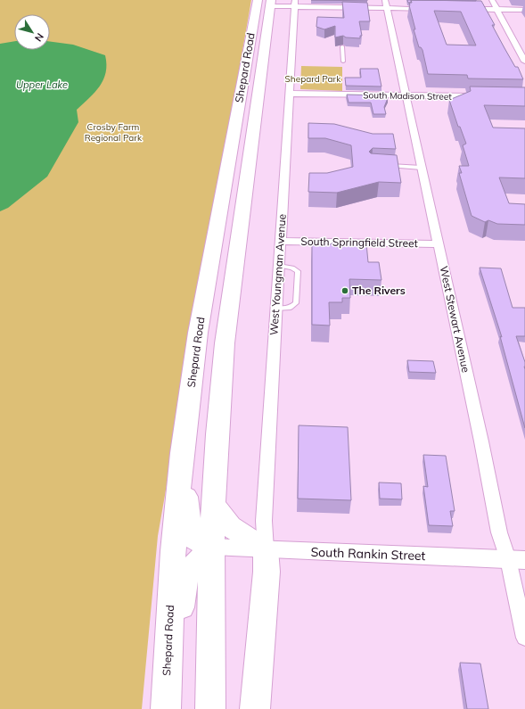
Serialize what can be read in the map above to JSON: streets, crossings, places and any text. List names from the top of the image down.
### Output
{
  "streets": {
    "highway": ["Shepard Road"],
    "street": [
      "South Madison Street",
      "South Springfield Street",
      "West Youngman Avenue",
      "West Stewart Avenue",
      "South Rankin Street"
    ]
  },
  "crossings": [
    ["Shepard Road", "South Rankin Street"],
    ["South Madison Street", "West Youngman Avenue"],
    ["South Madison Street", "West Stewart Avenue"],
    ["South Springfield Street", "West Youngman Avenue"],
    ["South Springfield Street", "West Stewart Avenue"],
    ["West Youngman Avenue", "South Rankin Street"],
    ["West Stewart Avenue", "South Rankin Street"]
  ],
  "water": ["Upper Lake"],
  "parks": ["Shepard Park", "Crosby Farm Regional Park"],
  "places": ["The Rivers"],
  "north": "bottom right"
}
